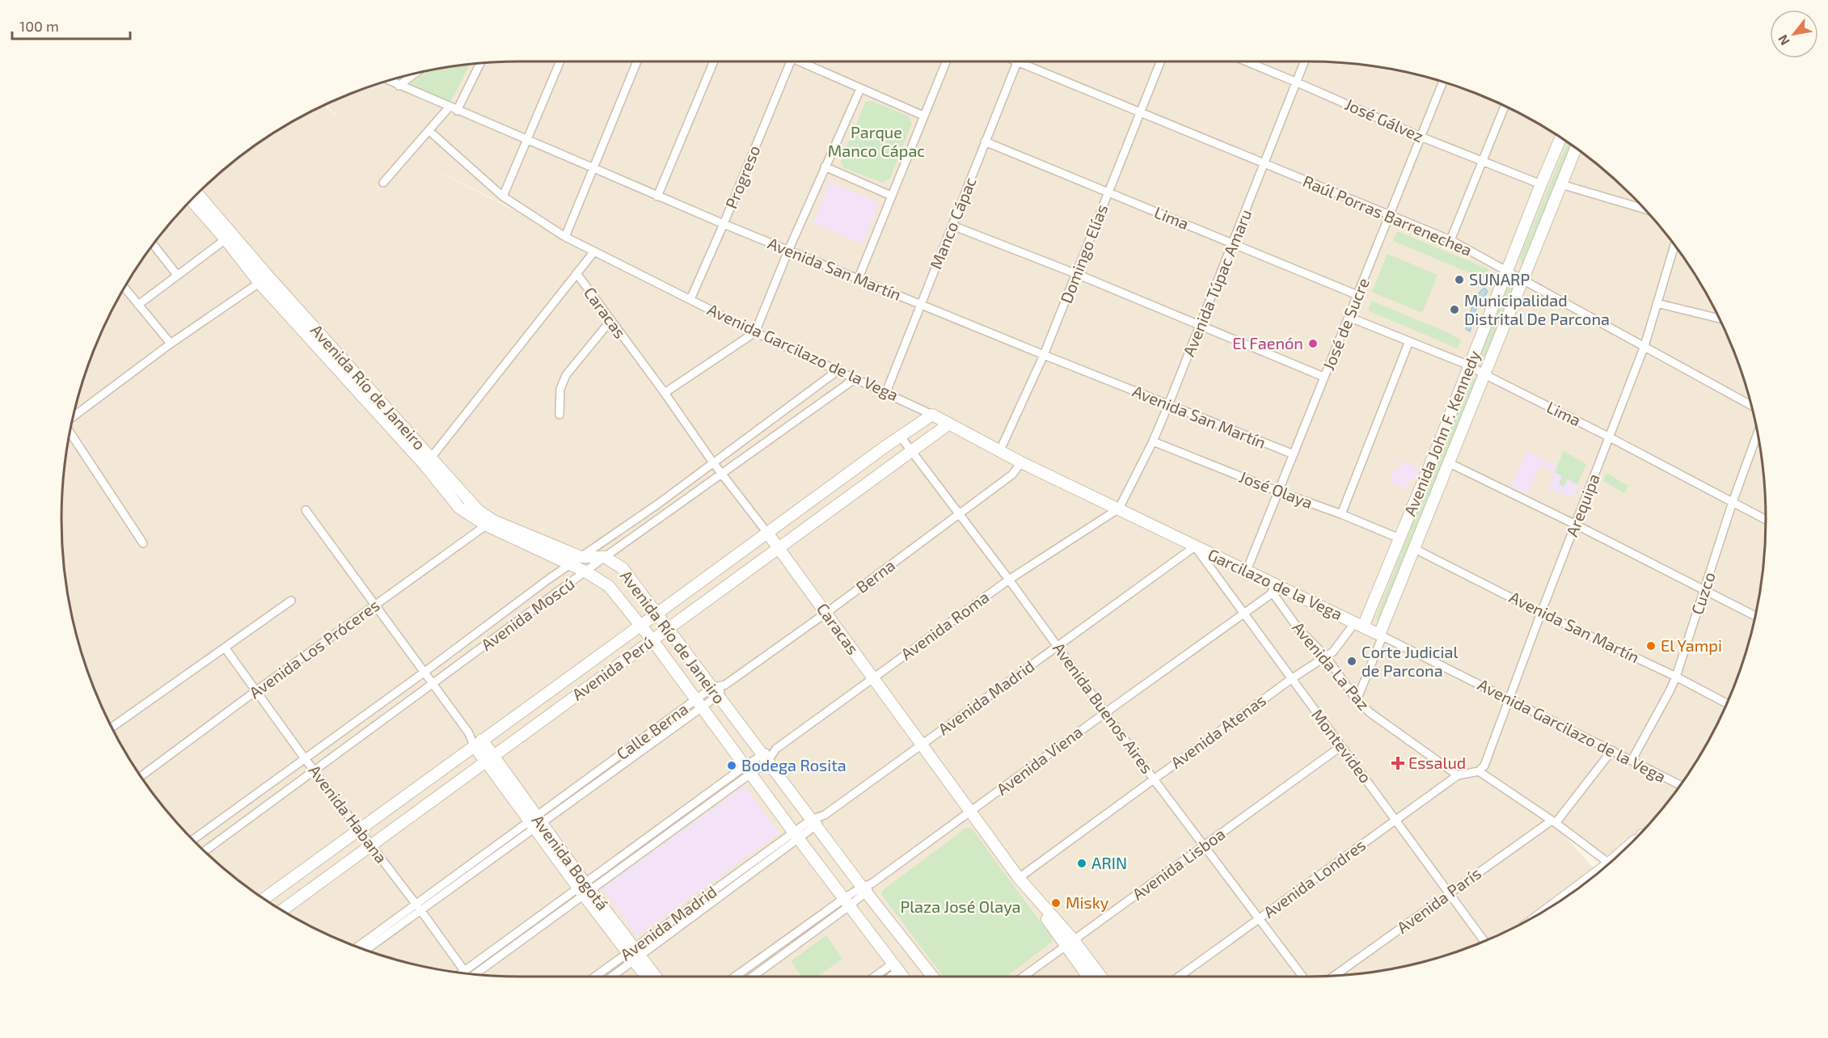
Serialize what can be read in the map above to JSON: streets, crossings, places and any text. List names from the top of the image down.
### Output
{
  "streets": {
    "street": [
      "José Gálvez",
      "Progreso",
      "Raúl Porras Barrenechea",
      "Lima",
      "Manco Cápac",
      "Domingo Elías",
      "Avenida San Martín",
      "Avenida Túpac Amaru",
      "Caracas",
      "José de Sucre",
      "Avenida Garcilazo de la Vega",
      "Avenida Río de Janeiro",
      "Avenida John F. Kennedy",
      "José Olaya",
      "Arequipa",
      "Berna",
      "Garcilazo de la Vega",
      "Cuzco",
      "Avenida Moscú",
      "Avenida Roma",
      "Avenida Los Próceres",
      "Avenida La Paz",
      "Avenida Perú",
      "Avenida Madrid",
      "Avenida Buenos Aires",
      "Calle Berna",
      "Avenida Atenas",
      "Montevideo",
      "Avenida Viena",
      "Avenida Habana",
      "Avenida Bogotá",
      "Avenida Lisboa",
      "Avenida Londres",
      "Avenida París"
    ]
  },
  "crossings": [
    ["José Gálvez", "Avenida Túpac Amaru"],
    ["José Gálvez", "José de Sucre"],
    ["José Gálvez", "Avenida John F. Kennedy"],
    ["Progreso", "Avenida San Martín"],
    ["Progreso", "Avenida Garcilazo de la Vega"],
    ["Raúl Porras Barrenechea", "Manco Cápac"],
    ["Raúl Porras Barrenechea", "Domingo Elías"],
    ["Raúl Porras Barrenechea", "Avenida Túpac Amaru"],
    ["Raúl Porras Barrenechea", "José de Sucre"],
    ["Raúl Porras Barrenechea", "Avenida John F. Kennedy"],
    ["Raúl Porras Barrenechea", "Arequipa"],
    ["Lima", "Manco Cápac"],
    ["Lima", "Domingo Elías"],
    ["Lima", "Avenida Túpac Amaru"],
    ["Lima", "José de Sucre"],
    ["Lima", "Avenida John F. Kennedy"],
    ["Lima", "Arequipa"],
    ["Lima", "Cuzco"],
    ["Manco Cápac", "Avenida San Martín"],
    ["Manco Cápac", "Avenida Garcilazo de la Vega"],
    ["Domingo Elías", "Avenida San Martín"],
    ["Domingo Elías", "Avenida Garcilazo de la Vega"],
    ["Avenida San Martín", "Avenida Túpac Amaru"],
    ["Avenida San Martín", "José de Sucre"],
    ["Avenida San Martín", "Avenida John F. Kennedy"],
    ["Avenida San Martín", "Arequipa"],
    ["Avenida San Martín", "Cuzco"],
    ["Avenida Túpac Amaru", "Avenida Garcilazo de la Vega"],
    ["Avenida Túpac Amaru", "José Olaya"],
    ["Avenida Túpac Amaru", "Avenida Roma"],
    ["Caracas", "Berna"],
    ["Caracas", "Avenida Moscú"],
    ["Caracas", "Avenida Roma"],
    ["Caracas", "Avenida Perú"],
    ["Caracas", "Avenida Madrid"],
    ["Caracas", "Avenida Atenas"],
    ["Caracas", "Avenida Viena"],
    ["Caracas", "Avenida Lisboa"],
    ["José de Sucre", "José Olaya"],
    ["José de Sucre", "Garcilazo de la Vega"],
    ["Avenida Garcilazo de la Vega", "Avenida John F. Kennedy"],
    ["Avenida Garcilazo de la Vega", "Arequipa"],
    ["Avenida Garcilazo de la Vega", "Berna"],
    ["Avenida Garcilazo de la Vega", "Garcilazo de la Vega"],
    ["Avenida Garcilazo de la Vega", "Cuzco"],
    ["Avenida Garcilazo de la Vega", "Avenida Moscú"],
    ["Avenida Garcilazo de la Vega", "Avenida Roma"],
    ["Avenida Garcilazo de la Vega", "Avenida Perú"],
    ["Avenida Garcilazo de la Vega", "Avenida Madrid"],
    ["Avenida Garcilazo de la Vega", "Avenida Atenas"],
    ["Avenida Garcilazo de la Vega", "Montevideo"],
    ["Avenida Río de Janeiro", "Avenida Moscú"],
    ["Avenida Río de Janeiro", "Avenida Roma"],
    ["Avenida Río de Janeiro", "Avenida Los Próceres"],
    ["Avenida Río de Janeiro", "Avenida Perú"],
    ["Avenida Río de Janeiro", "Avenida Madrid"],
    ["Avenida Río de Janeiro", "Calle Berna"],
    ["Avenida Río de Janeiro", "Avenida Viena"],
    ["Avenida John F. Kennedy", "José Olaya"],
    ["Avenida John F. Kennedy", "Garcilazo de la Vega"],
    ["Avenida John F. Kennedy", "Avenida Atenas"],
    ["Berna", "Avenida Buenos Aires"],
    ["Berna", "Calle Berna"],
    ["Garcilazo de la Vega", "Avenida La Paz"],
    ["Garcilazo de la Vega", "Avenida Madrid"],
    ["Garcilazo de la Vega", "Avenida Atenas"],
    ["Garcilazo de la Vega", "Montevideo"],
    ["Garcilazo de la Vega", "Avenida Viena"],
    ["Avenida Moscú", "Avenida Habana"],
    ["Avenida Roma", "Avenida Buenos Aires"],
    ["Avenida Roma", "Avenida Habana"],
    ["Avenida Roma", "Avenida Bogotá"],
    ["Avenida Los Próceres", "Avenida Habana"],
    ["Avenida La Paz", "Avenida Atenas"],
    ["Avenida La Paz", "Avenida Viena"],
    ["Avenida La Paz", "Avenida Londres"],
    ["Avenida Perú", "Avenida Buenos Aires"],
    ["Avenida Perú", "Avenida Habana"],
    ["Avenida Perú", "Avenida Bogotá"],
    ["Avenida Madrid", "Avenida Buenos Aires"],
    ["Avenida Madrid", "Montevideo"],
    ["Avenida Madrid", "Avenida Bogotá"],
    ["Avenida Buenos Aires", "Avenida Atenas"],
    ["Avenida Buenos Aires", "Avenida Viena"],
    ["Avenida Buenos Aires", "Avenida Lisboa"],
    ["Avenida Buenos Aires", "Avenida Londres"],
    ["Calle Berna", "Avenida Bogotá"],
    ["Avenida Atenas", "Montevideo"],
    ["Montevideo", "Avenida Viena"],
    ["Montevideo", "Avenida Lisboa"],
    ["Montevideo", "Avenida Londres"],
    ["Montevideo", "Avenida París"]
  ],
  "parks": ["Parque Manco Cápac", "Plaza José Olaya"],
  "places": {
    "other": [
      "SUNARP",
      "Municipalidad Distrital De Parcona",
      "El Faenón",
      "El Yampi",
      "Corte Judicial de Parcona",
      "Bodega Rosita",
      "ARIN",
      "Misky"
    ],
    "health": ["Essalud"]
  },
  "scale_bar": "100 m",
  "north": "bottom left"
}
